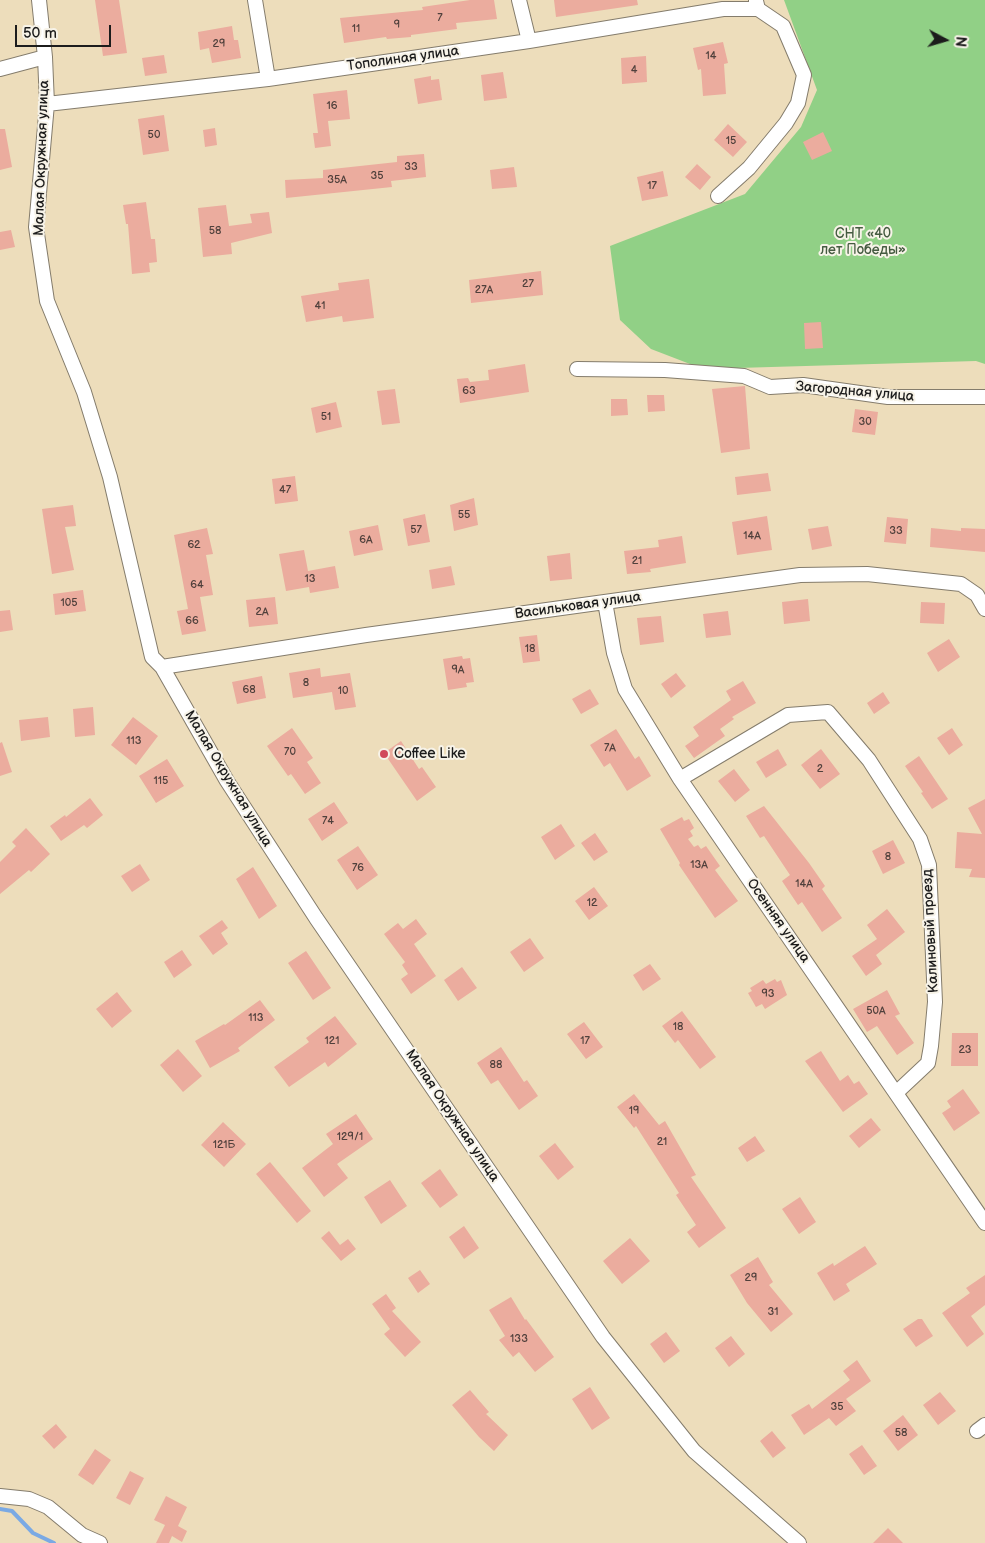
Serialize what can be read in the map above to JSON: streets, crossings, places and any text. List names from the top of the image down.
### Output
{
  "streets": {
    "street": [
      "Тополиная улица",
      "Малая Окружная улица",
      "Загородная улица",
      "Васильковая улица",
      "Осенняя улица",
      "Калиновый проезд"
    ]
  },
  "crossings": [
    ["Тополиная улица", "Малая Окружная улица"],
    ["Малая Окружная улица", "Васильковая улица"],
    ["Васильковая улица", "Осенняя улица"],
    ["Осенняя улица", "Калиновый проезд"]
  ],
  "parks": ["СНТ «40 лет Победы»"],
  "places": ["Coffee Like"],
  "house_numbers": [
    "7",
    "9",
    "11",
    "29",
    "14",
    "4",
    "16",
    "50",
    "15",
    "33",
    "35",
    "35А",
    "17",
    "58",
    "27",
    "27А",
    "41",
    "63",
    "51",
    "30",
    "47",
    "55",
    "57",
    "33",
    "14А",
    "6А",
    "62",
    "21",
    "13",
    "64",
    "105",
    "2А",
    "66",
    "18",
    "9А",
    "8",
    "68",
    "10",
    "113",
    "7А",
    "70",
    "2",
    "115",
    "74",
    "8",
    "13А",
    "76",
    "14А",
    "12",
    "93",
    "50А",
    "113",
    "18",
    "121",
    "17",
    "23",
    "88",
    "19",
    "129/1",
    "21",
    "121Б",
    "29",
    "31",
    "133",
    "35",
    "58"
  ],
  "scale_bar": "50 m",
  "north": "right"
}
